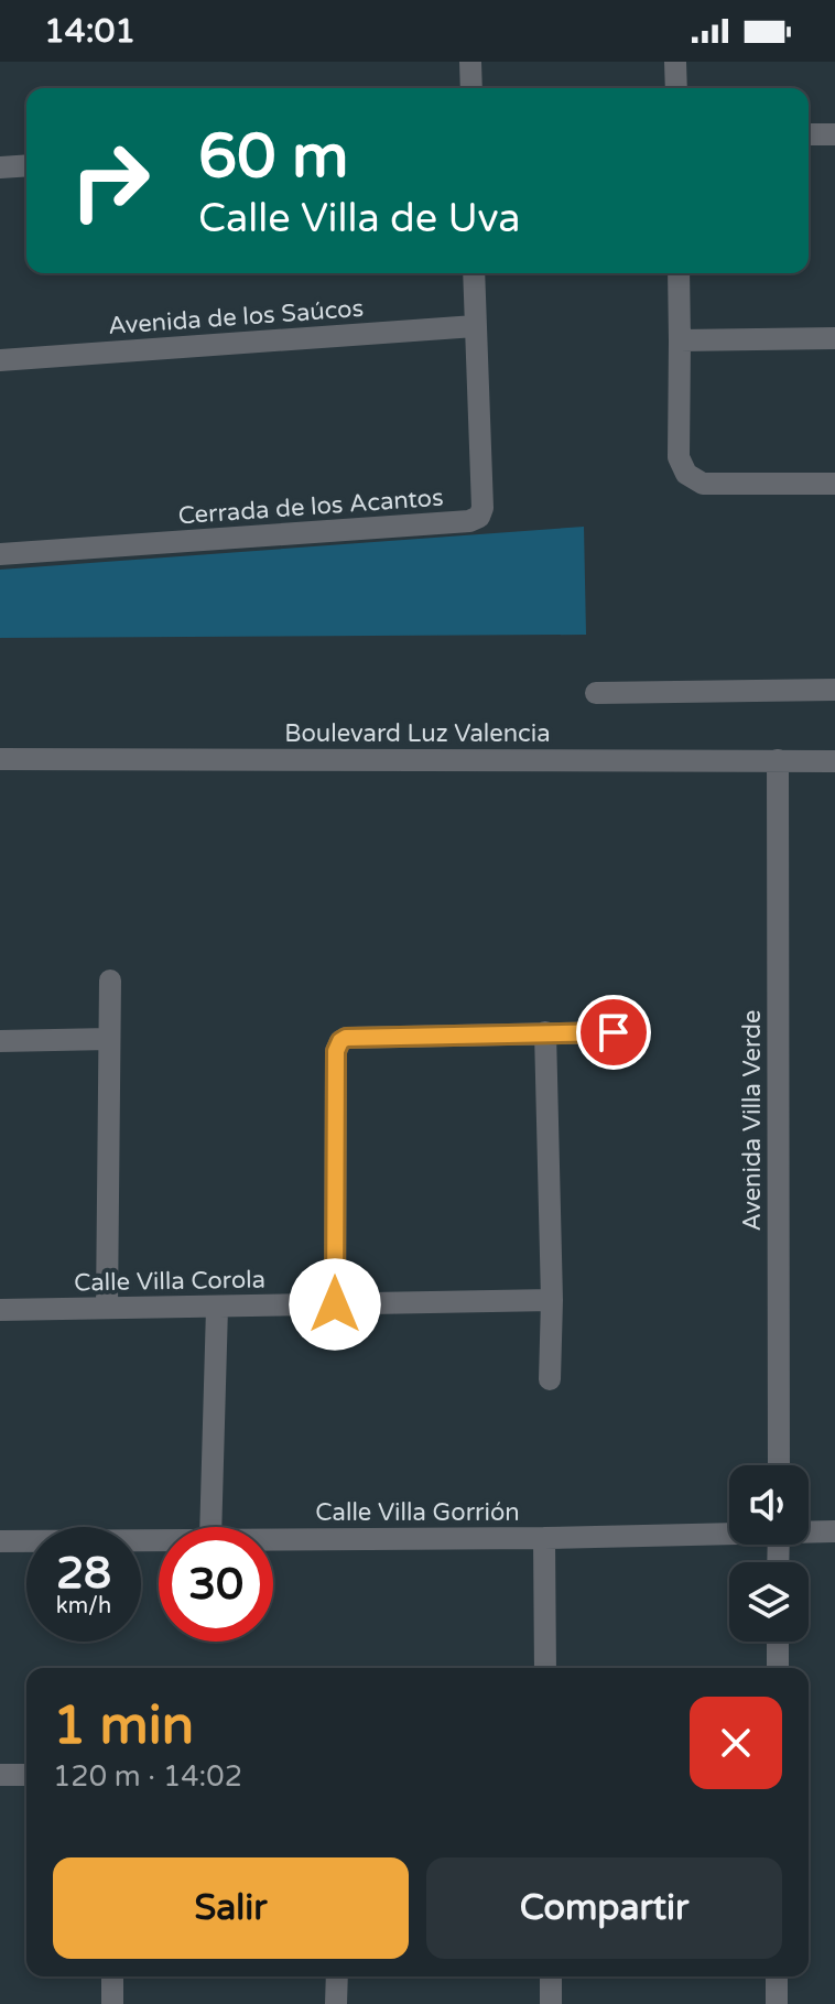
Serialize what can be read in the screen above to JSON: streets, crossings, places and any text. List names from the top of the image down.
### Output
{
  "streets": {
    "street": [
      "Avenida de los Saúcos",
      "Cerrada de los Acantos",
      "Boulevard Luz Valencia",
      "Avenida Villa Verde",
      "Calle Villa Corola",
      "Calle Villa Gorrión"
    ]
  },
  "crossings": [
    ["Avenida de los Saúcos", "Cerrada de los Acantos"],
    ["Boulevard Luz Valencia", "Avenida Villa Verde"]
  ],
  "page": {
    "status": "14:01",
    "turn": ["60 m", "Calle Villa de Uva"],
    "speed": "28 km/h",
    "limit": "30",
    "heading": ["1 min", "120 m · 14:02"],
    "buttons": ["Salir", "Compartir"]
  }
}
